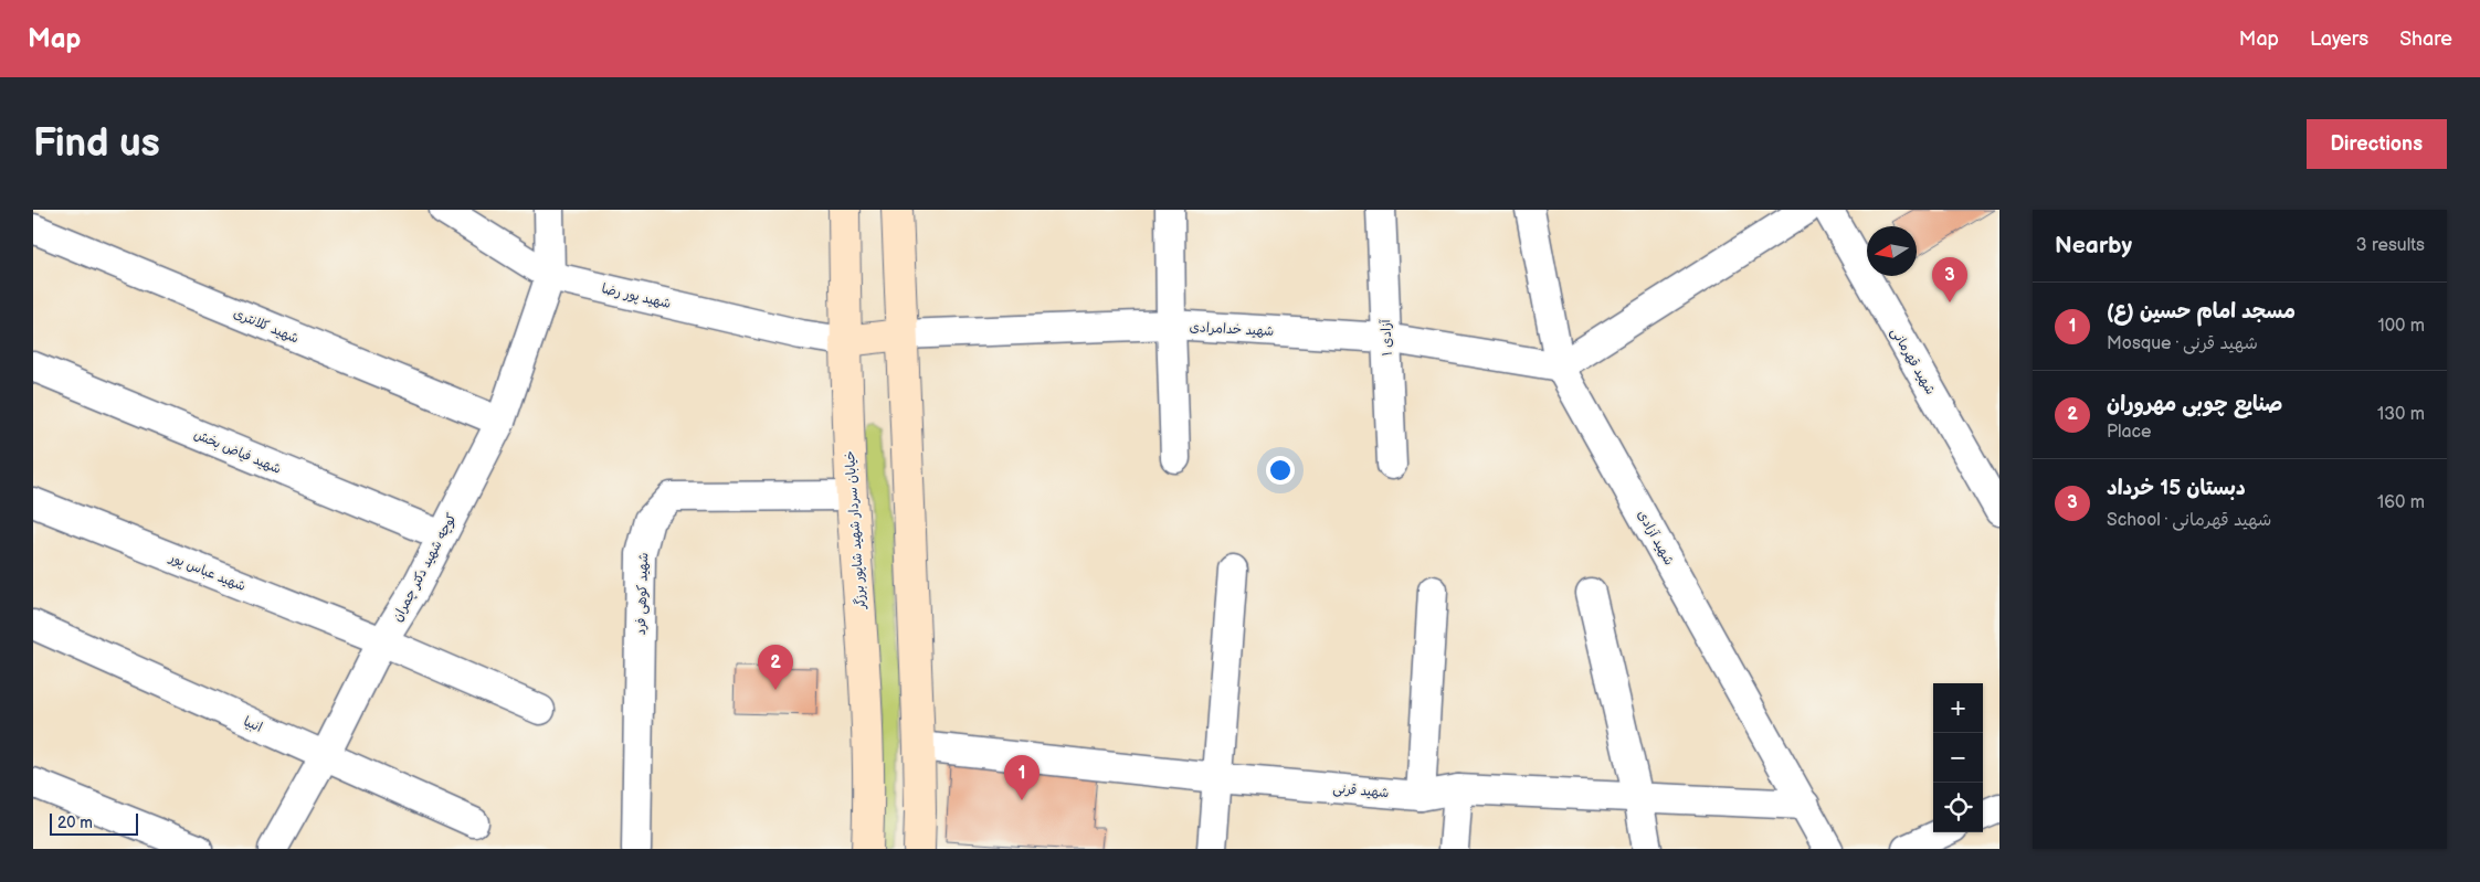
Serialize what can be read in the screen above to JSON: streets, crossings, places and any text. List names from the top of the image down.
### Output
{
  "streets": {
    "main road": ["خیابان سردار شهید شاپور برزگر"],
    "street": [
      "شهید پور رضا",
      "شهید کلانتری",
      "شهید خدامرادی",
      "آزادی ۱",
      "شهید قهرمانی",
      "شهید فیاض بخش",
      "شهید آزادی",
      "کوچه شهید دکتر چمران",
      "شهید عباس پور",
      "شهید کوهی فرد",
      "انبیا",
      "شهید قرنی"
    ]
  },
  "crossings": [
    ["شهید پور رضا", "خیابان سردار شهید شاپور برزگر"],
    ["شهید پور رضا", "کوچه شهید دکتر چمران"],
    ["شهید کلانتری", "کوچه شهید دکتر چمران"],
    ["شهید خدامرادی", "آزادی ۱"],
    ["شهید خدامرادی", "شهید آزادی"],
    ["شهید فیاض بخش", "کوچه شهید دکتر چمران"],
    ["خیابان سردار شهید شاپور برزگر", "شهید کوهی فرد"],
    ["شهید آزادی", "شهید قرنی"],
    ["کوچه شهید دکتر چمران", "شهید عباس پور"],
    ["کوچه شهید دکتر چمران", "انبیا"]
  ],
  "scale_bar": "20 m",
  "north": "left",
  "page": {
    "header": "Map",
    "nav": ["Map", "Layers", "Share"],
    "buttons": "Directions",
    "title": "Find us",
    "heading": ["Nearby", "3 results"],
    "pins": ["3", "2", "1"],
    "list": [
      {
        "mark": "1",
        "name": "مسجد امام حسین (ع)",
        "note": "Mosque · شهید قرنی",
        "value": "100 m"
      },
      {
        "mark": "2",
        "name": "صنایع چوبی مهروران",
        "note": "Place",
        "value": "130 m"
      },
      {
        "mark": "3",
        "name": "دبستان 15 خرداد",
        "note": "School · شهید قهرمانی",
        "value": "160 m"
      }
    ],
    "map_buttons": ["+", "−"],
    "scale": "20 m"
  }
}
